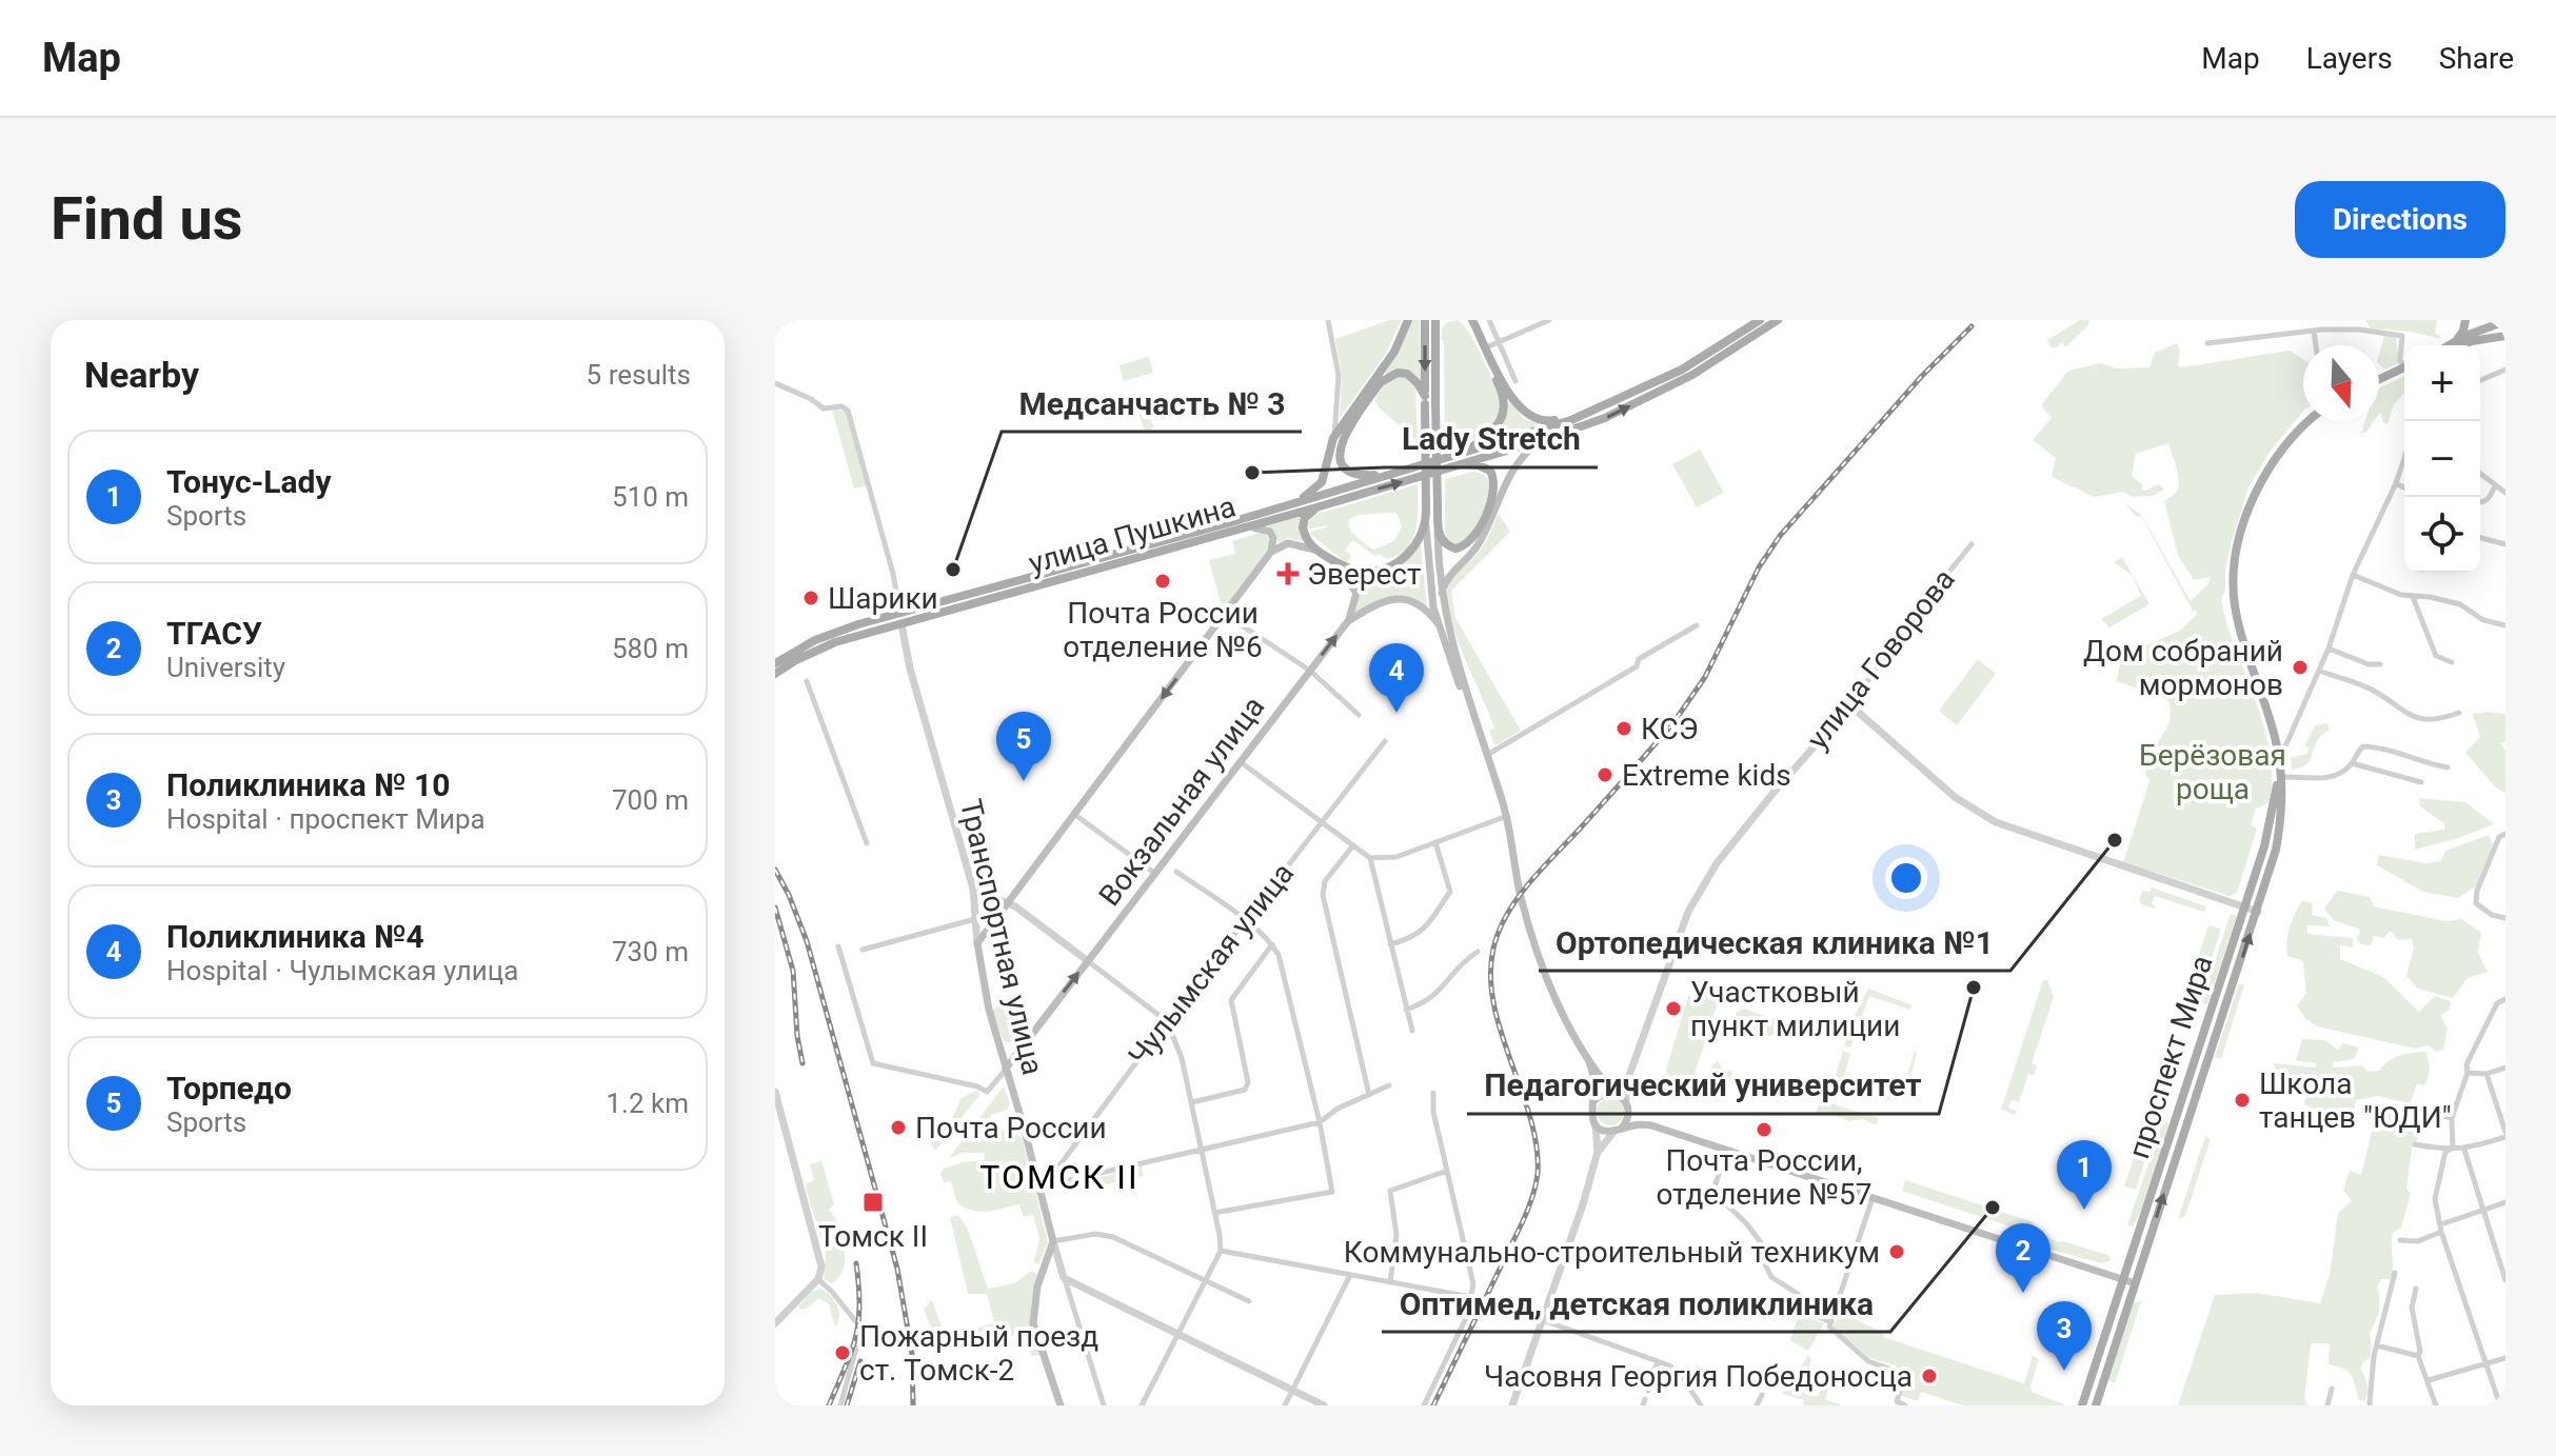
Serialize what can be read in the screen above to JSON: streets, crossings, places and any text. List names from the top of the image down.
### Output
{
  "streets": {
    "main road": [
      "улица Пушкина",
      "Вокзальная улица",
      "Транспортная улица",
      "проспект Мира"
    ],
    "street": ["улица Говорова", "Чулымская улица"]
  },
  "crossings": [
    ["улица Пушкина", "Транспортная улица"],
    ["Вокзальная улица", "Транспортная улица"],
    ["Транспортная улица", "Чулымская улица"]
  ],
  "districts": ["ТОМСК II"],
  "parks": ["Берёзовая роща"],
  "places": {
    "other": [
      "Lady Stretch",
      "Медсанчасть № 3",
      "Почта России отделение №6",
      "Шарики",
      "Дом собраний мормонов",
      "КСЭ",
      "Extreme kids",
      "Ортопедическая клиника №1",
      "Педагогический университет",
      "Участковый пункт милиции",
      "Школа танцев \"ЮДИ\"",
      "Почта России",
      "Почта России, отделение №57",
      "Оптимед, детская поликлиника",
      "Коммунально-строительный техникум",
      "Пожарный поезд ст. Томск-2",
      "Часовня Георгия Победоносца"
    ],
    "health": ["Эверест"],
    "transit": ["Томск II"]
  },
  "north": "bottom",
  "page": {
    "header": "Map",
    "nav": ["Map", "Layers", "Share"],
    "buttons": "Directions",
    "title": "Find us",
    "heading": ["Nearby", "5 results"],
    "map_buttons": ["+", "−"],
    "list": [
      {
        "mark": "1",
        "name": "Тонус-Lady",
        "note": "Sports",
        "value": "510 m"
      },
      {
        "mark": "2",
        "name": "ТГАСУ",
        "note": "University",
        "value": "580 m"
      },
      {
        "mark": "3",
        "name": "Поликлиника № 10",
        "note": "Hospital · проспект Мира",
        "value": "700 m"
      },
      {
        "mark": "4",
        "name": "Поликлиника №4",
        "note": "Hospital · Чулымская улица",
        "value": "730 m"
      },
      {
        "mark": "5",
        "name": "Торпедо",
        "note": "Sports",
        "value": "1.2 km"
      }
    ],
    "pins": [
      "4",
      "5",
      "1",
      "2",
      "3"
    ]
  }
}
